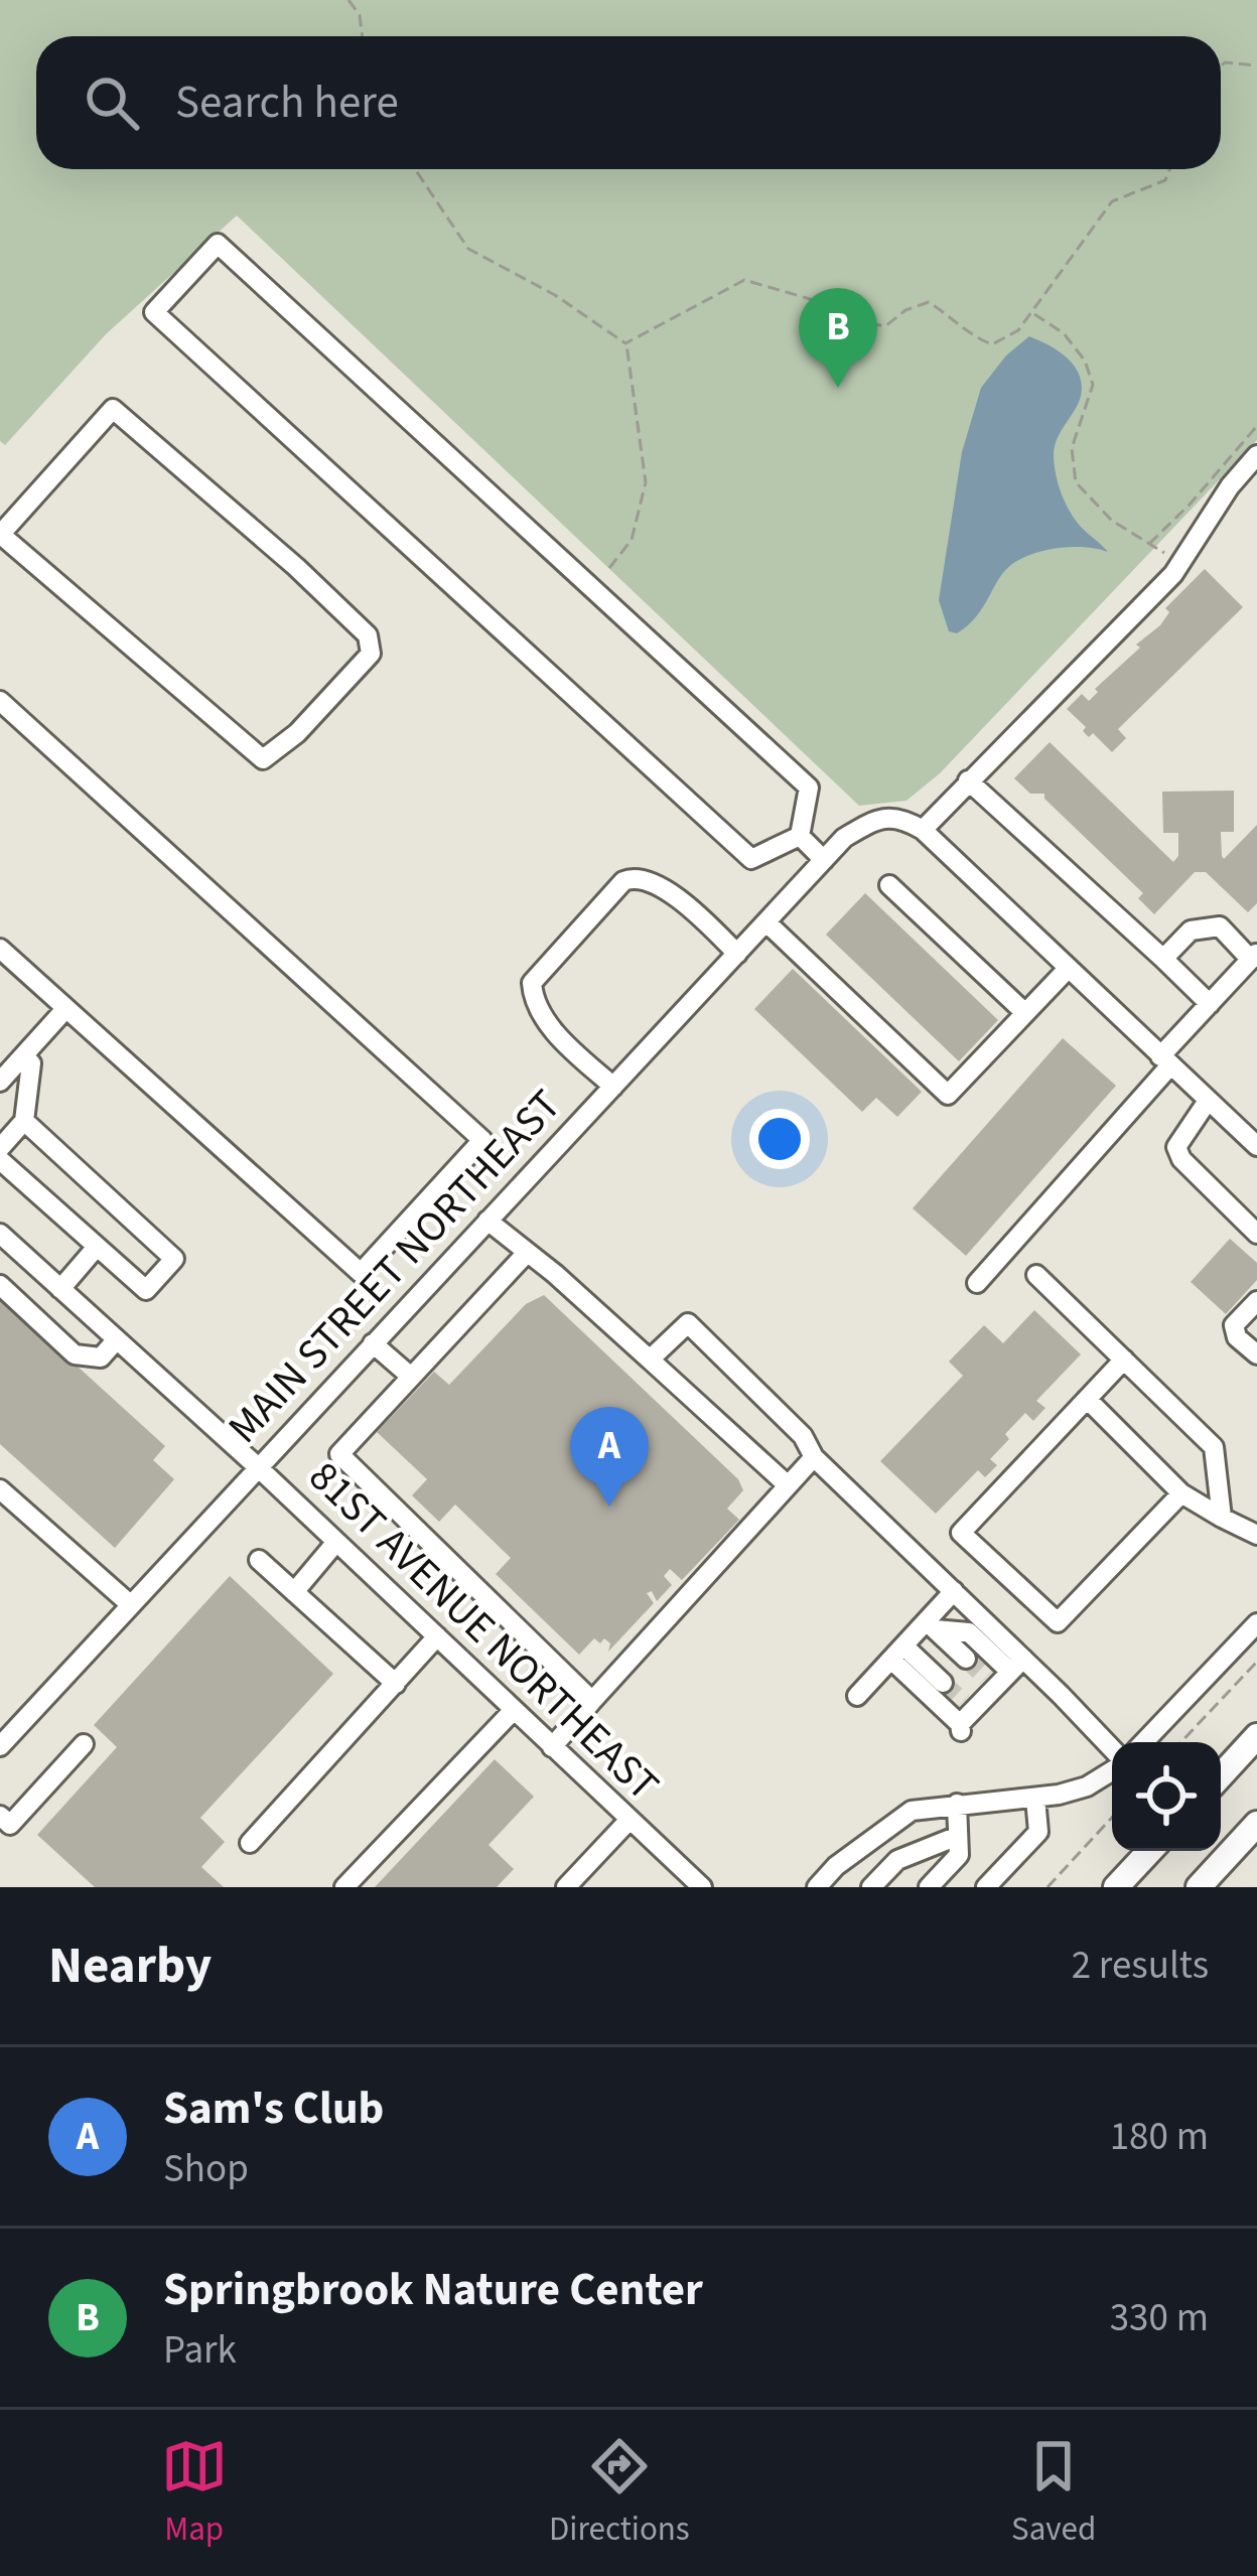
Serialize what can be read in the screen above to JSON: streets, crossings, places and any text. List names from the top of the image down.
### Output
{
  "streets": {
    "street": ["MAIN STREET NORTHEAST", "81ST AVENUE NORTHEAST"]
  },
  "crossings": [
    ["MAIN STREET NORTHEAST", "81ST AVENUE NORTHEAST"]
  ],
  "page": {
    "search": "Search here",
    "pins": ["B", "A"],
    "heading": ["Nearby", "2 results"],
    "list": [
      {
        "mark": "A",
        "name": "Sam's Club",
        "note": "Shop",
        "value": "180 m"
      },
      {
        "mark": "B",
        "name": "Springbrook Nature Center",
        "note": "Park",
        "value": "330 m"
      }
    ],
    "nav": ["Map", "Directions", "Saved"]
  }
}
